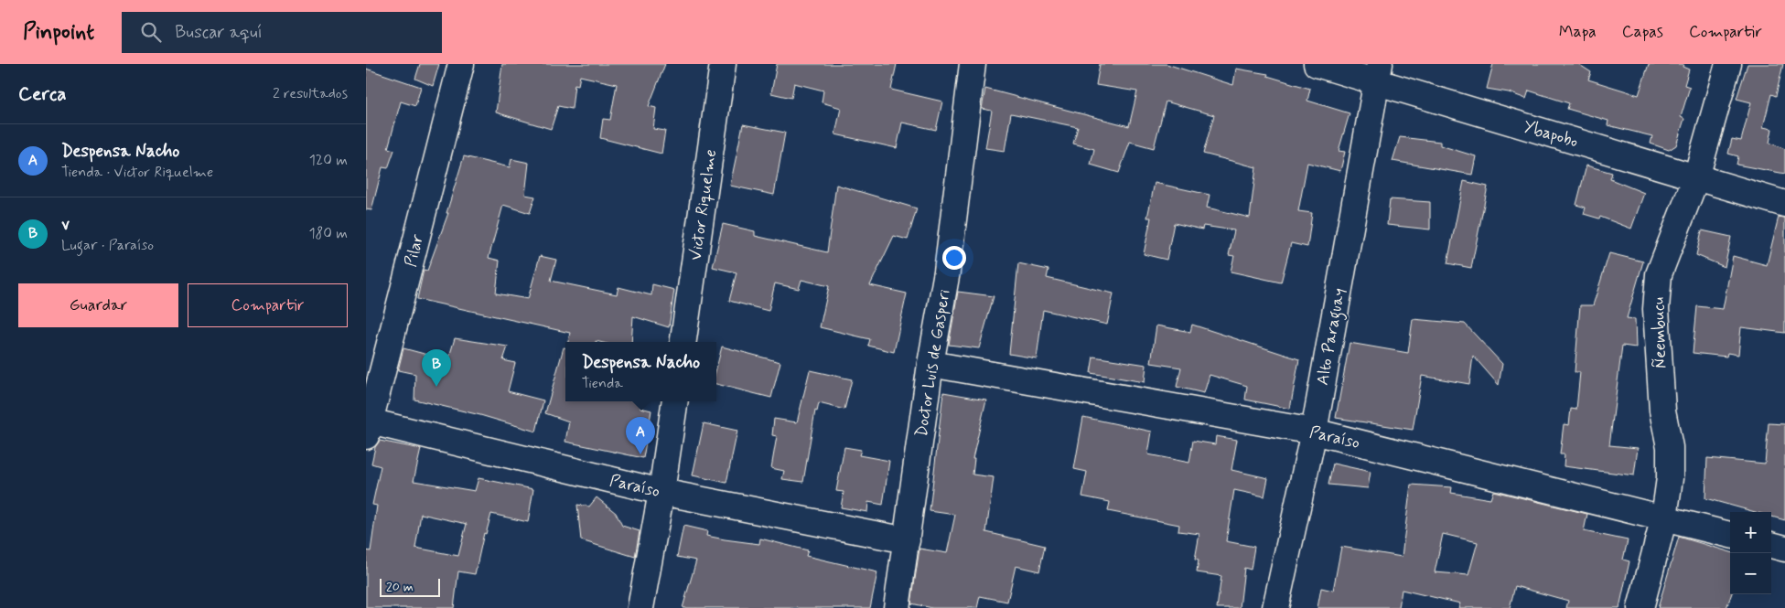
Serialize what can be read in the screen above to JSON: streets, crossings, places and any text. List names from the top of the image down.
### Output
{
  "streets": {
    "street": [
      "Ybapobo",
      "Victor Riquelme",
      "Pilar",
      "Ñeembucu",
      "Alto Paraguay",
      "Doctor Luis de Gasperi",
      "Paraíso"
    ]
  },
  "crossings": [
    ["Ybapobo", "Ñeembucu"],
    ["Ybapobo", "Alto Paraguay"],
    ["Pilar", "Paraíso"],
    ["Ñeembucu", "Paraíso"],
    ["Alto Paraguay", "Paraíso"],
    ["Doctor Luis de Gasperi", "Paraíso"]
  ],
  "scale_bar": "20 m",
  "page": {
    "header": "Pinpoint",
    "search": "Buscar aquí",
    "nav": ["Mapa", "Capas", "Compartir"],
    "heading": ["Cerca", "2 resultados"],
    "list": [
      {
        "mark": "A",
        "name": "Despensa Nacho",
        "note": "Tienda · Victor Riquelme",
        "value": "120 m"
      },
      {
        "mark": "B",
        "name": "v",
        "note": "Lugar · Paraíso",
        "value": "180 m"
      }
    ],
    "buttons": ["Guardar", "Compartir"],
    "popup": ["Despensa Nacho", "Tienda"],
    "pins": ["B", "A"],
    "map_buttons": ["+", "−"],
    "scale": "20 m"
  }
}
